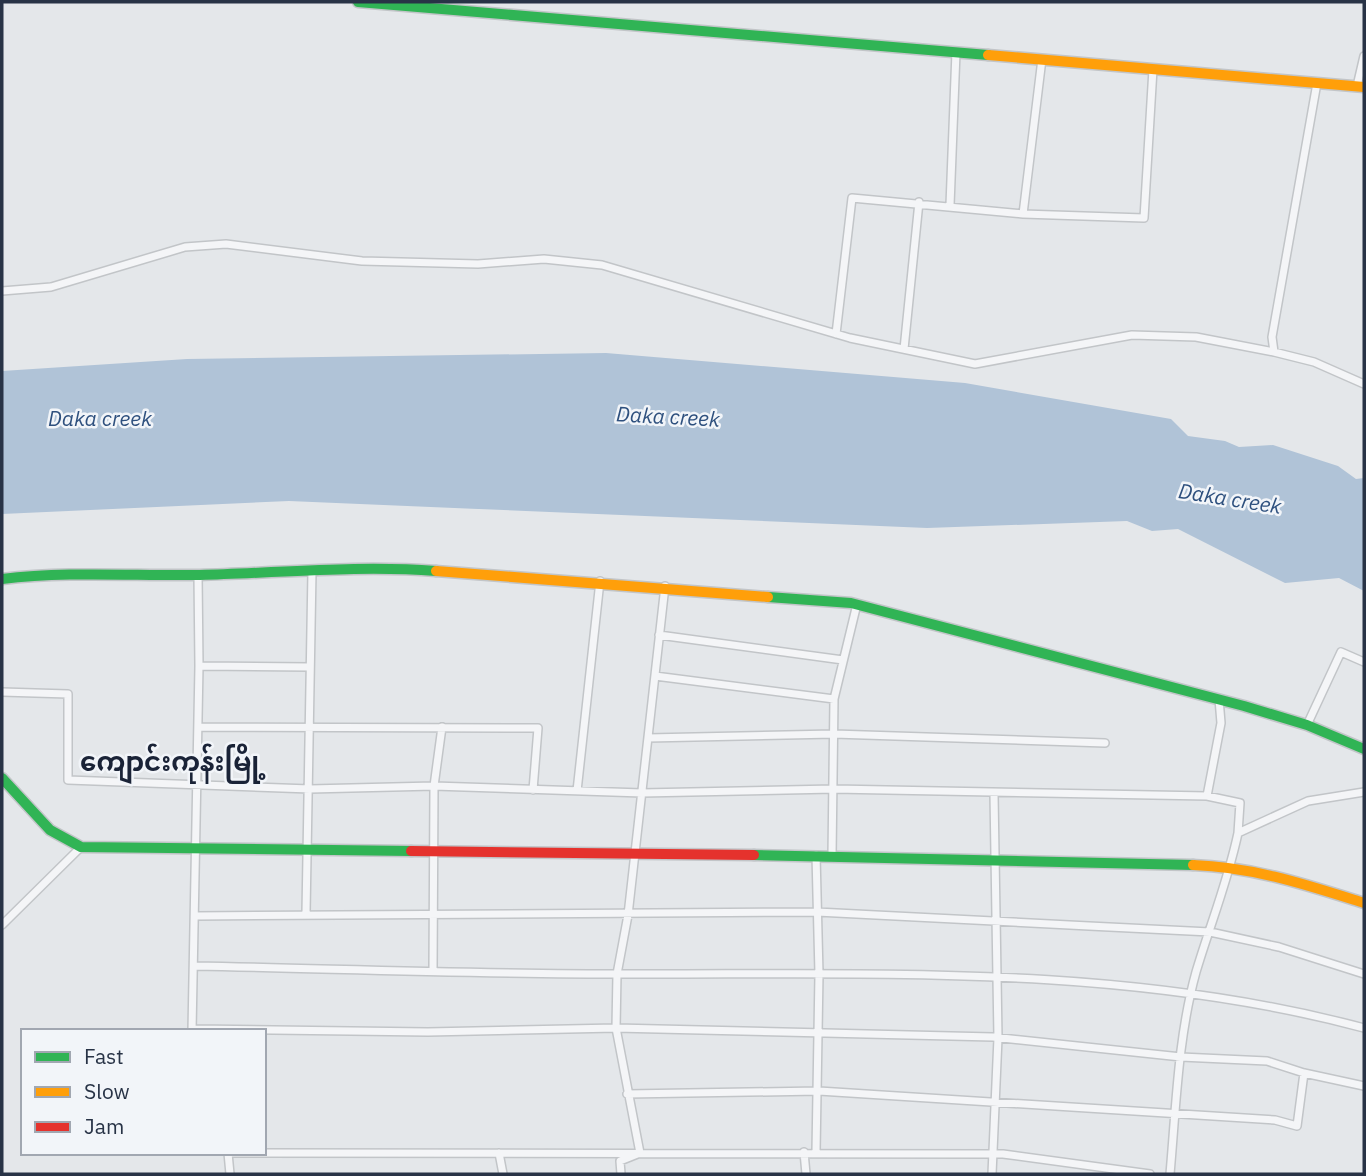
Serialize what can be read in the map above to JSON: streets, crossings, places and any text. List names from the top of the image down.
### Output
{
  "districts": ["ကျောင်းကုန်းမြို့"],
  "water": ["Daka creek"],
  "legend": ["Fast", "Slow", "Jam"]
}
